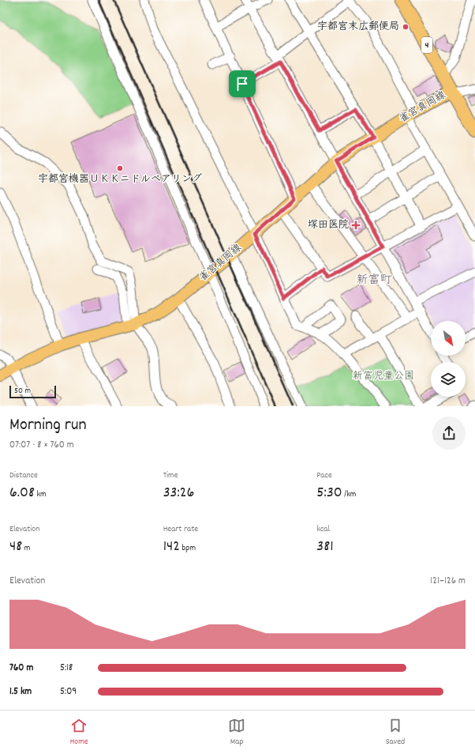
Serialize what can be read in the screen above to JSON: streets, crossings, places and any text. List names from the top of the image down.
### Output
{
  "streets": {
    "highway": ["4"],
    "main road": ["雀宮真岡線"]
  },
  "crossings": [
    ["4", "雀宮真岡線"]
  ],
  "districts": ["新富町"],
  "parks": ["新富児童公園"],
  "places": {
    "other": ["宇都宮末広郵便局", "宇都宮機器ＵＫＫニドルベアリング"],
    "health": ["塚田医院"]
  },
  "scale_bar": "50 m",
  "north": "bottom right",
  "page": {
    "scale": "50 m",
    "heading": ["Morning run", "07:07 · 8 × 760 m"],
    "stats": [
      ["Distance", "6.08 km"],
      ["Time", "33:26"],
      ["Pace", "5:30 /km"],
      ["Elevation", "48 m"],
      ["Heart rate", "142 bpm"],
      ["kcal", "381"]
    ],
    "chart": ["Elevation", "121–126 m"],
    "list": [
      {
        "name": "760 m",
        "note": "5:18"
      },
      {
        "name": "1.5 km",
        "note": "5:09"
      }
    ],
    "tabs": ["Home", "Map", "Saved"]
  }
}
